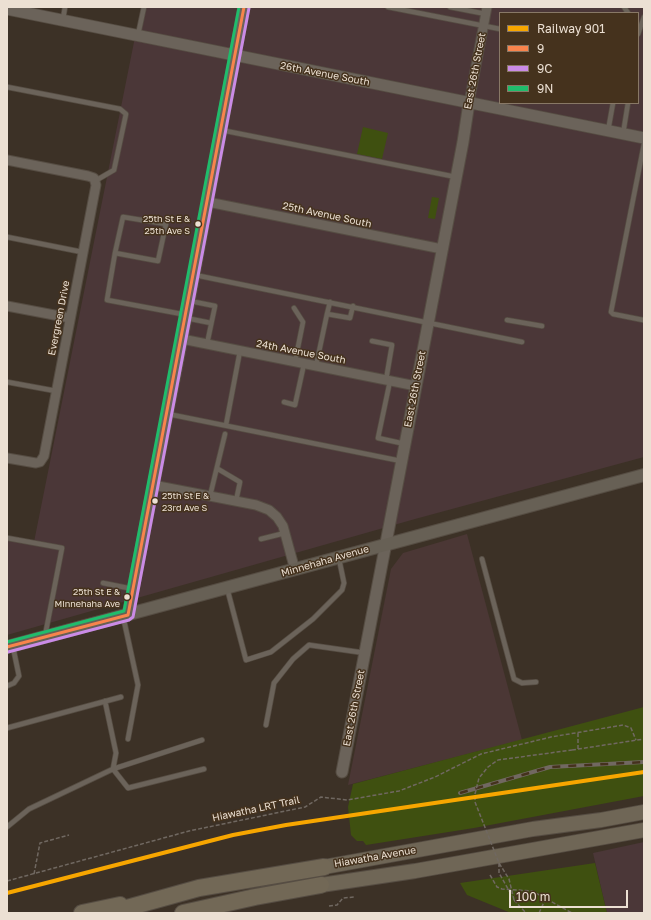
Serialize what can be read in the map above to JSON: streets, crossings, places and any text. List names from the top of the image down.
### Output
{
  "streets": {
    "highway": ["Hiawatha Avenue"],
    "main road": ["Minnehaha Avenue"],
    "street": [
      "East 26th Street",
      "26th Avenue South",
      "25th Avenue South",
      "Evergreen Drive",
      "24th Avenue South"
    ],
    "path": ["Hiawatha LRT Trail"]
  },
  "crossings": [
    ["East 26th Street", "26th Avenue South"],
    ["East 26th Street", "25th Avenue South"],
    ["East 26th Street", "24th Avenue South"],
    ["East 26th Street", "Minnehaha Avenue"]
  ],
  "places": ["25th St E & 25th Ave S", "25th St E & 23rd Ave S", "25th St E & Minnehaha Ave"],
  "lines": [
    "transit line 9",
    "transit line 9N",
    "transit line 9C",
    "rail line 901"
  ],
  "legend": [
    "Railway 901",
    "9",
    "9C",
    "9N"
  ],
  "scale_bar": "100 m"
}
